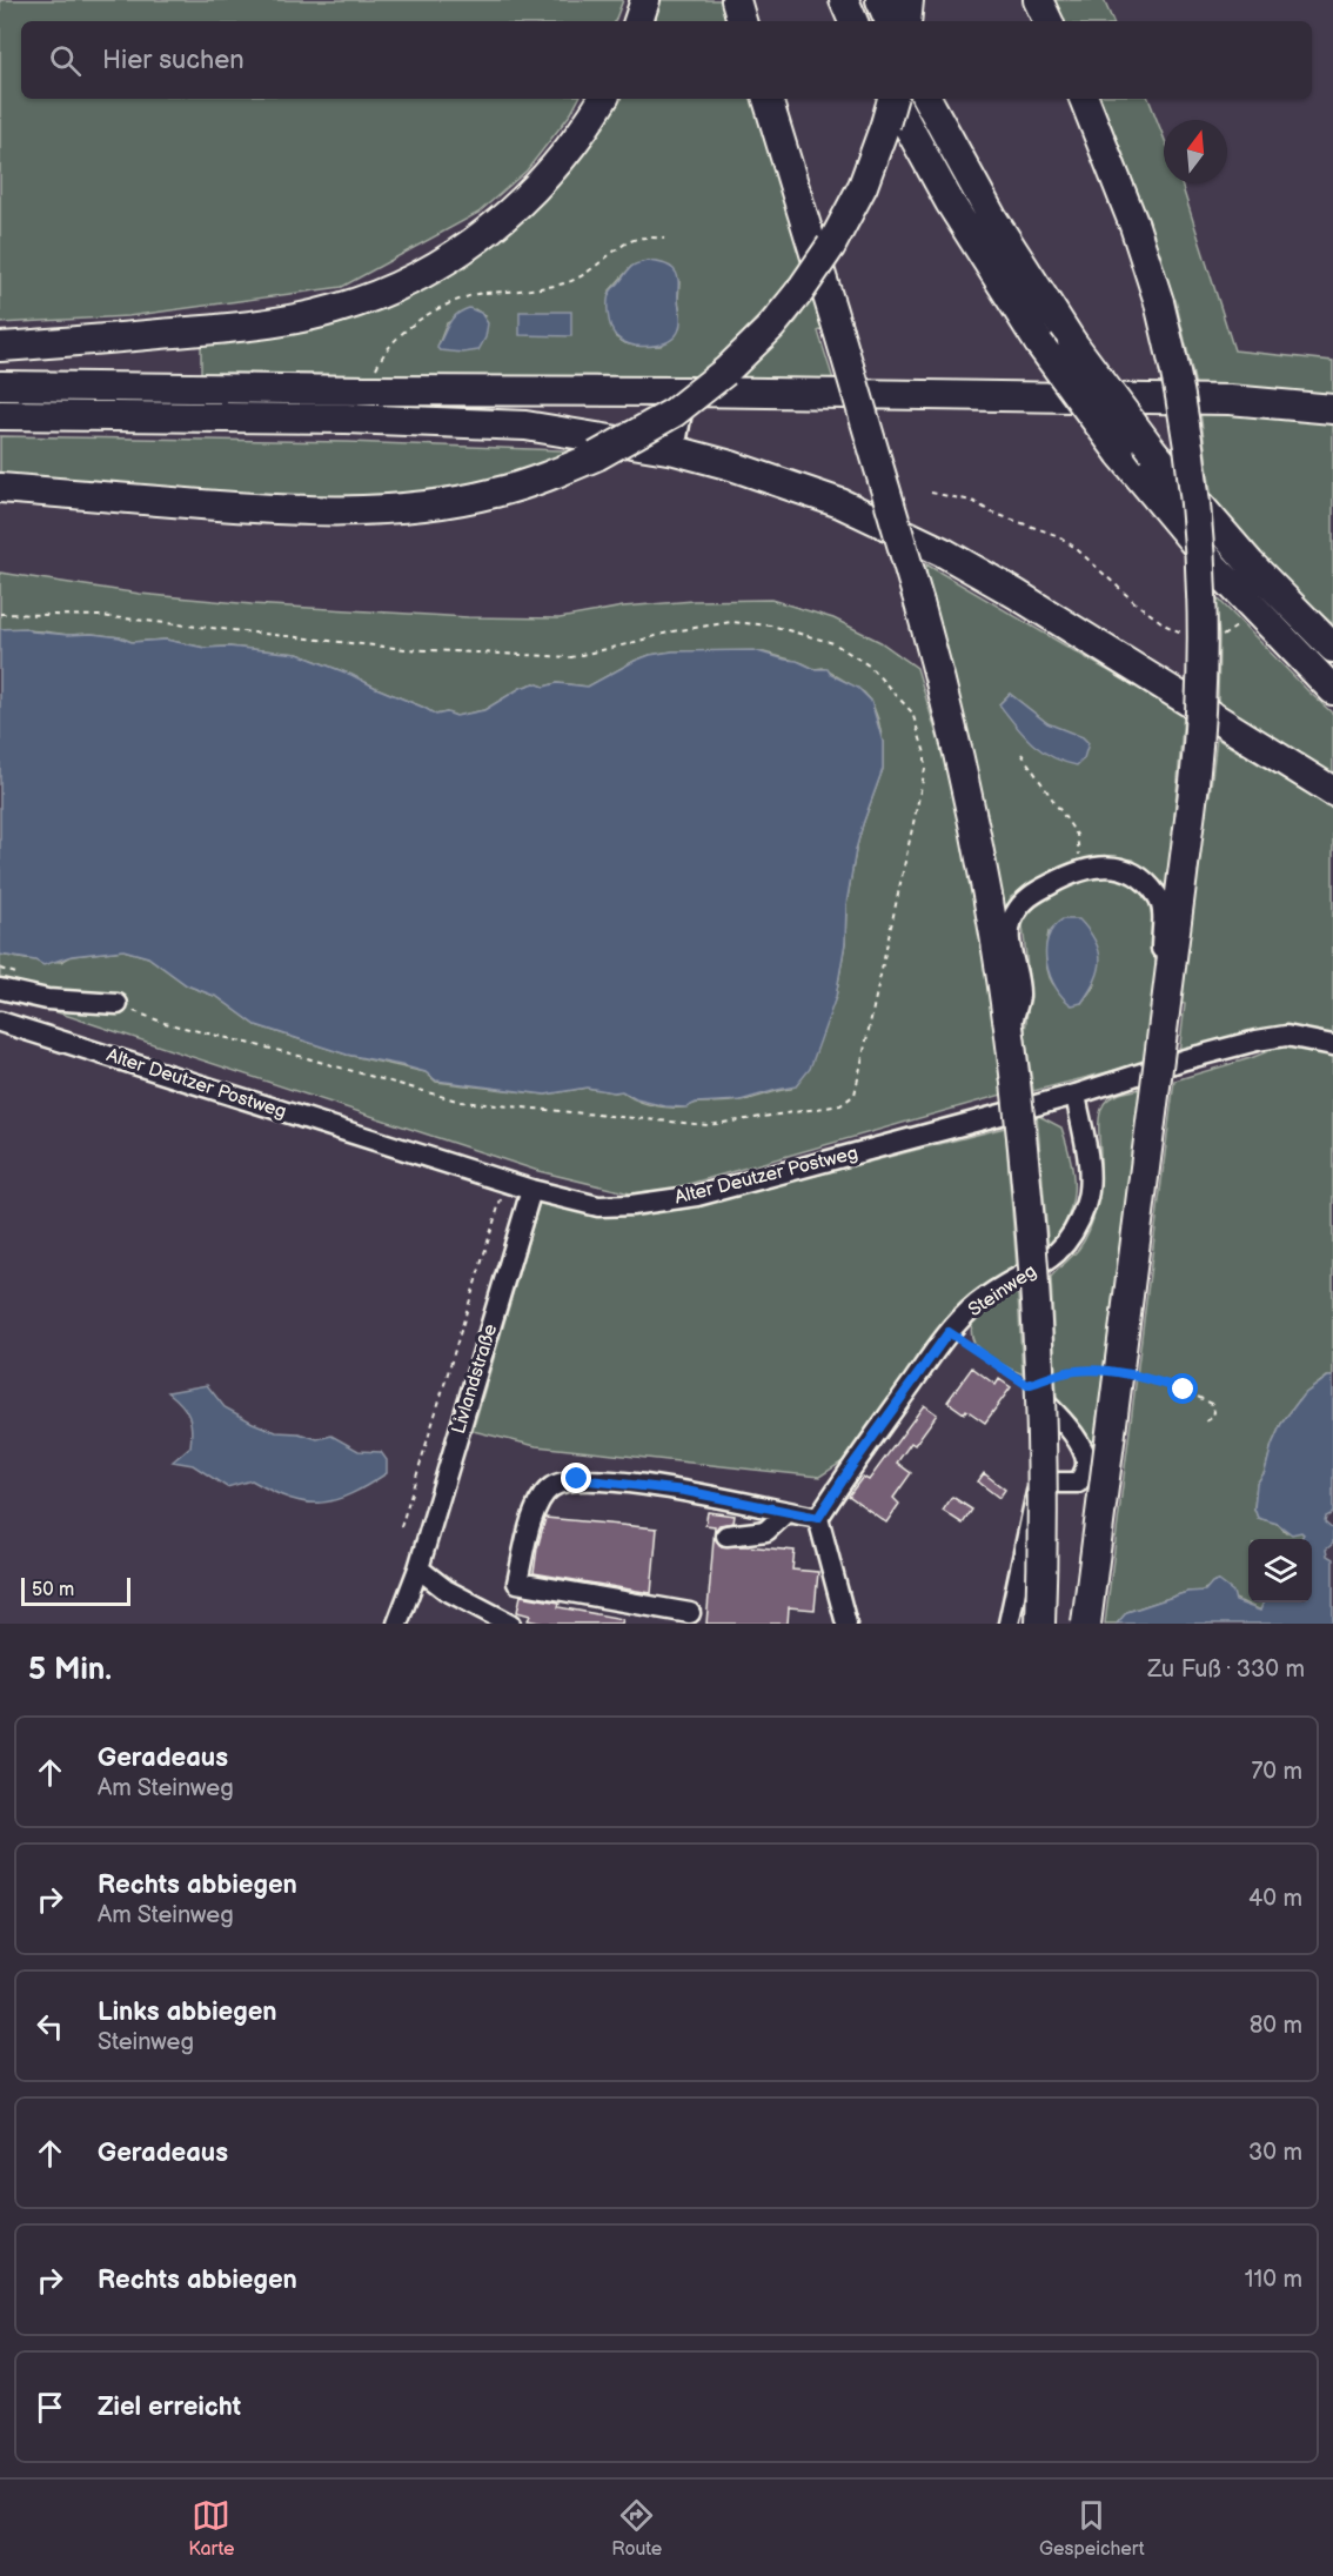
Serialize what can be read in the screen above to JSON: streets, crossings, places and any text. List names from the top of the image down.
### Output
{
  "streets": {
    "street": ["Alter Deutzer Postweg", "Steinweg", "Livlandstraße"]
  },
  "crossings": [
    ["Alter Deutzer Postweg", "Steinweg"],
    ["Alter Deutzer Postweg", "Livlandstraße"]
  ],
  "scale_bar": "50 m",
  "north": "top",
  "page": {
    "search": "Hier suchen",
    "scale": "50 m",
    "heading": ["5 Min.", "Zu Fuß · 330 m"],
    "list": [
      ["Geradeaus", "Am Steinweg", "70 m"],
      ["Rechts abbiegen", "Am Steinweg", "40 m"],
      ["Links abbiegen", "Steinweg", "80 m"],
      ["Geradeaus", "30 m"],
      ["Rechts abbiegen", "110 m"],
      "Ziel erreicht"
    ],
    "nav": ["Karte", "Route", "Gespeichert"]
  }
}
